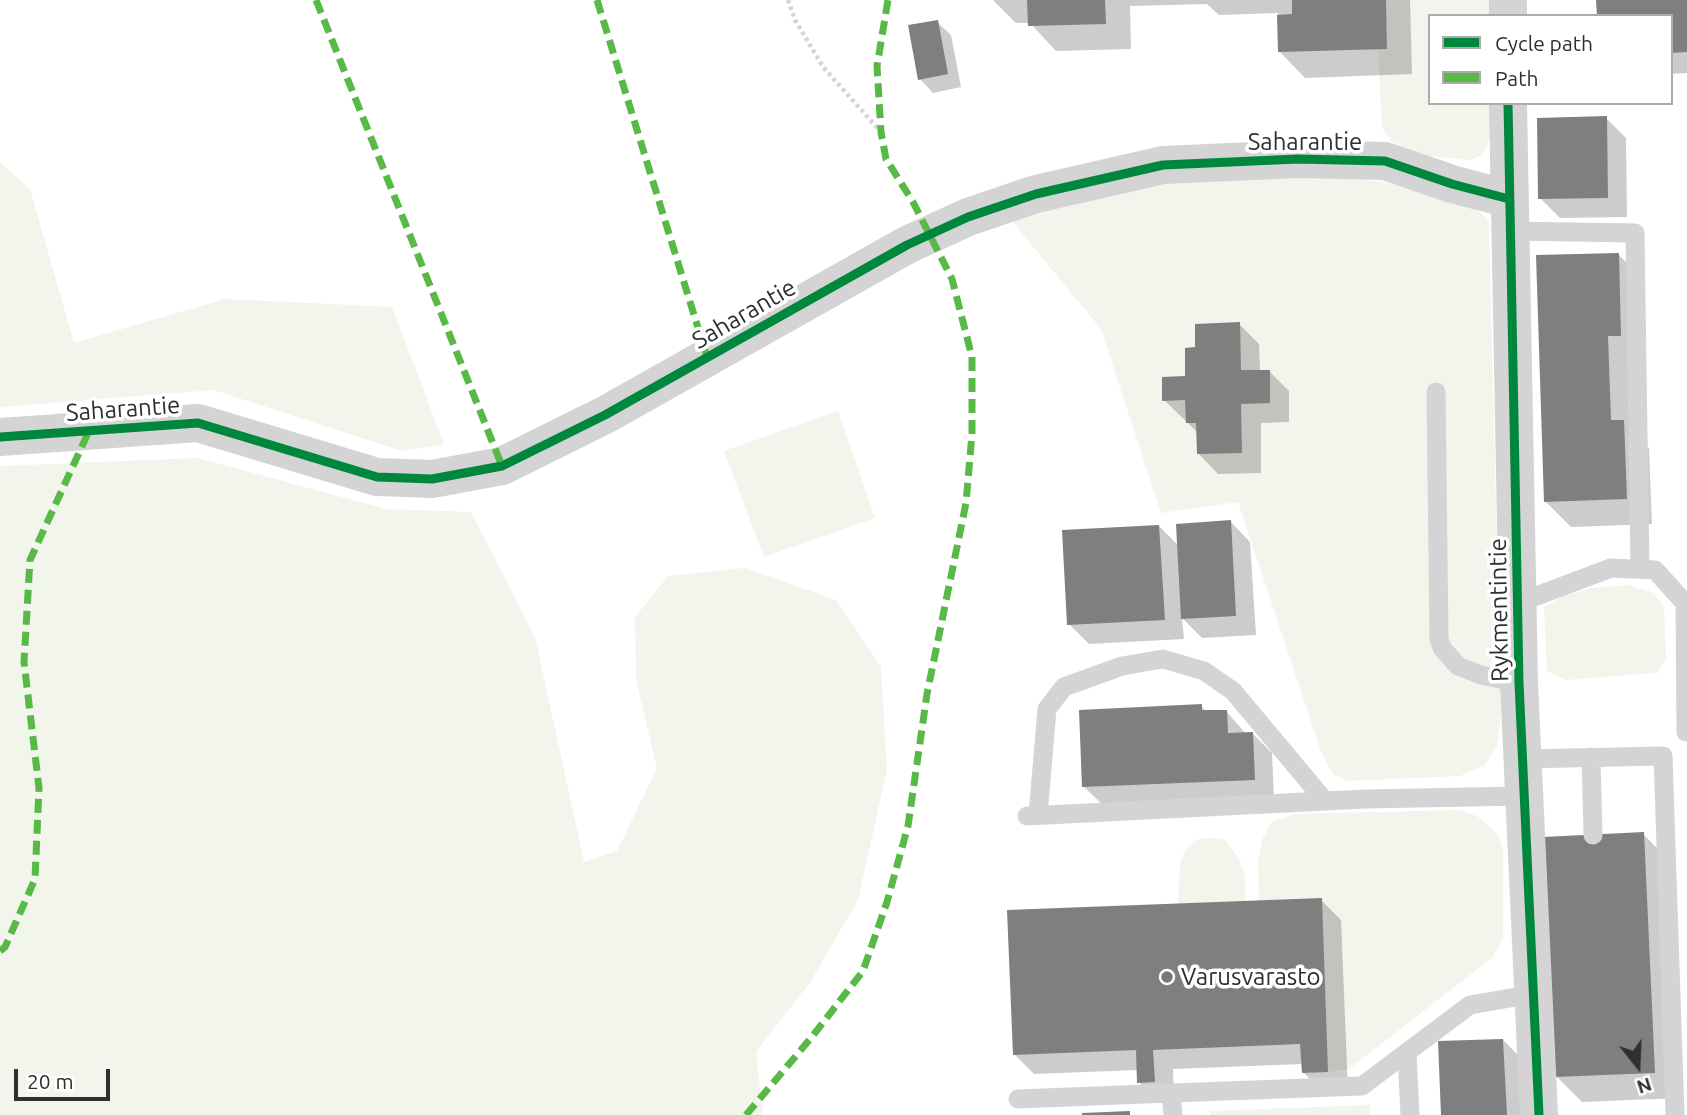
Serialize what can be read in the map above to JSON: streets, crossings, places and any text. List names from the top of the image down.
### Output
{
  "streets": {
    "street": ["Saharantie", "Rykmentintie"]
  },
  "crossings": [
    ["Saharantie", "Rykmentintie"]
  ],
  "places": ["Varusvarasto"],
  "legend": ["Cycle path", "Path"],
  "scale_bar": "20 m",
  "north": "bottom"
}
